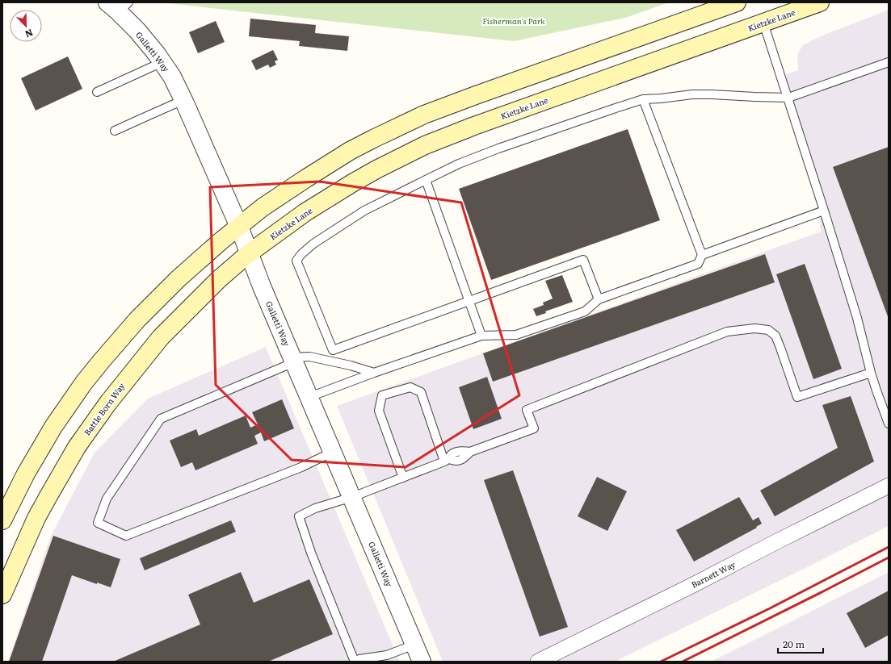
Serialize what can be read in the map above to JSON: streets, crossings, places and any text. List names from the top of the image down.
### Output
{
  "streets": {
    "main road": ["Kietzke Lane", "Battle Born Way"],
    "street": ["Galletti Way", "Barnett Way"]
  },
  "crossings": [
    ["Kietzke Lane", "Galletti Way"],
    ["Kietzke Lane", "Battle Born Way"],
    ["Galletti Way", "Battle Born Way"]
  ],
  "parks": ["Fisherman's Park"],
  "scale_bar": "20 m",
  "north": "bottom right"
}
